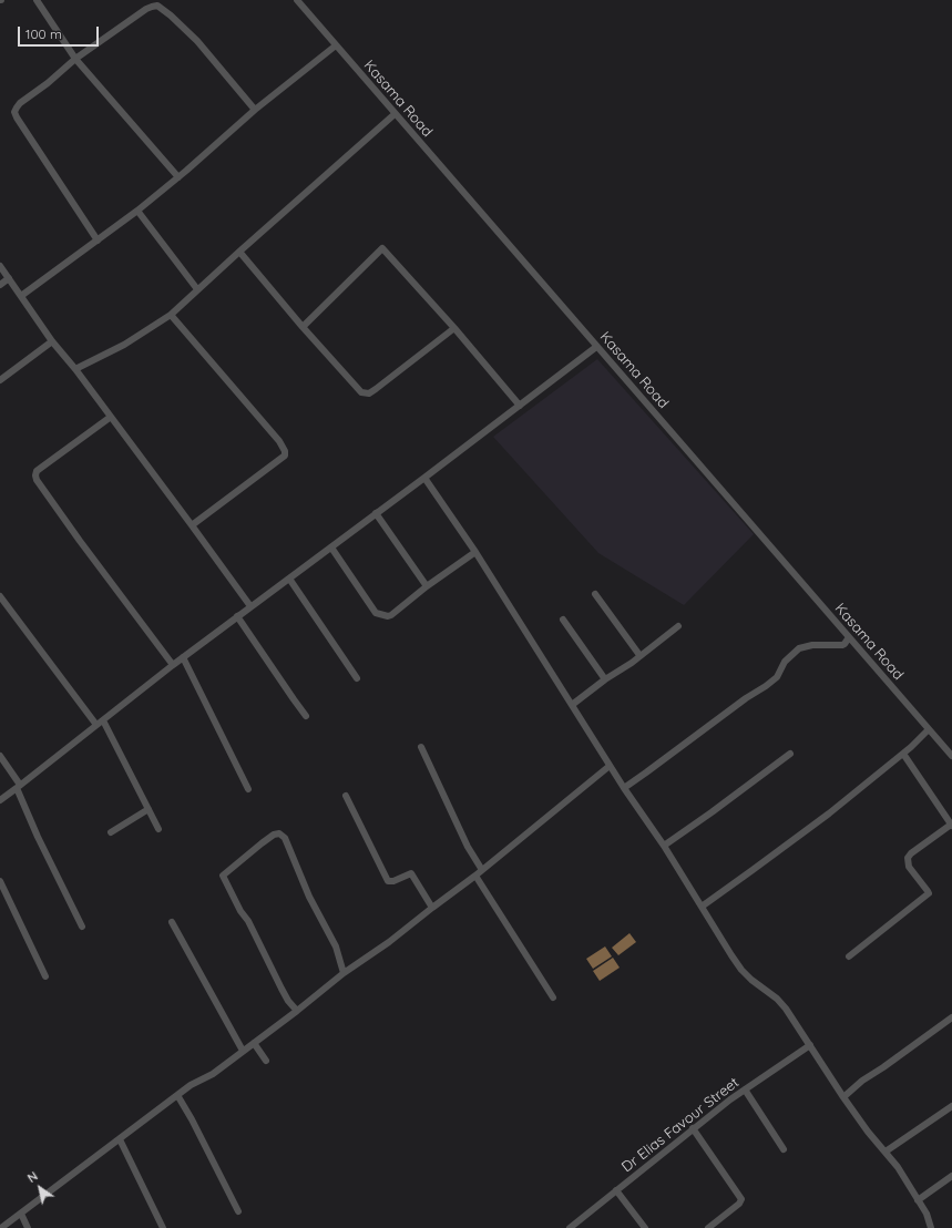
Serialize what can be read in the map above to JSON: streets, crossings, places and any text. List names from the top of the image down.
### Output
{
  "streets": {
    "street": ["Kasama Road", "Dr Elias Favour Street"]
  },
  "scale_bar": "100 m",
  "north": "top left"
}
